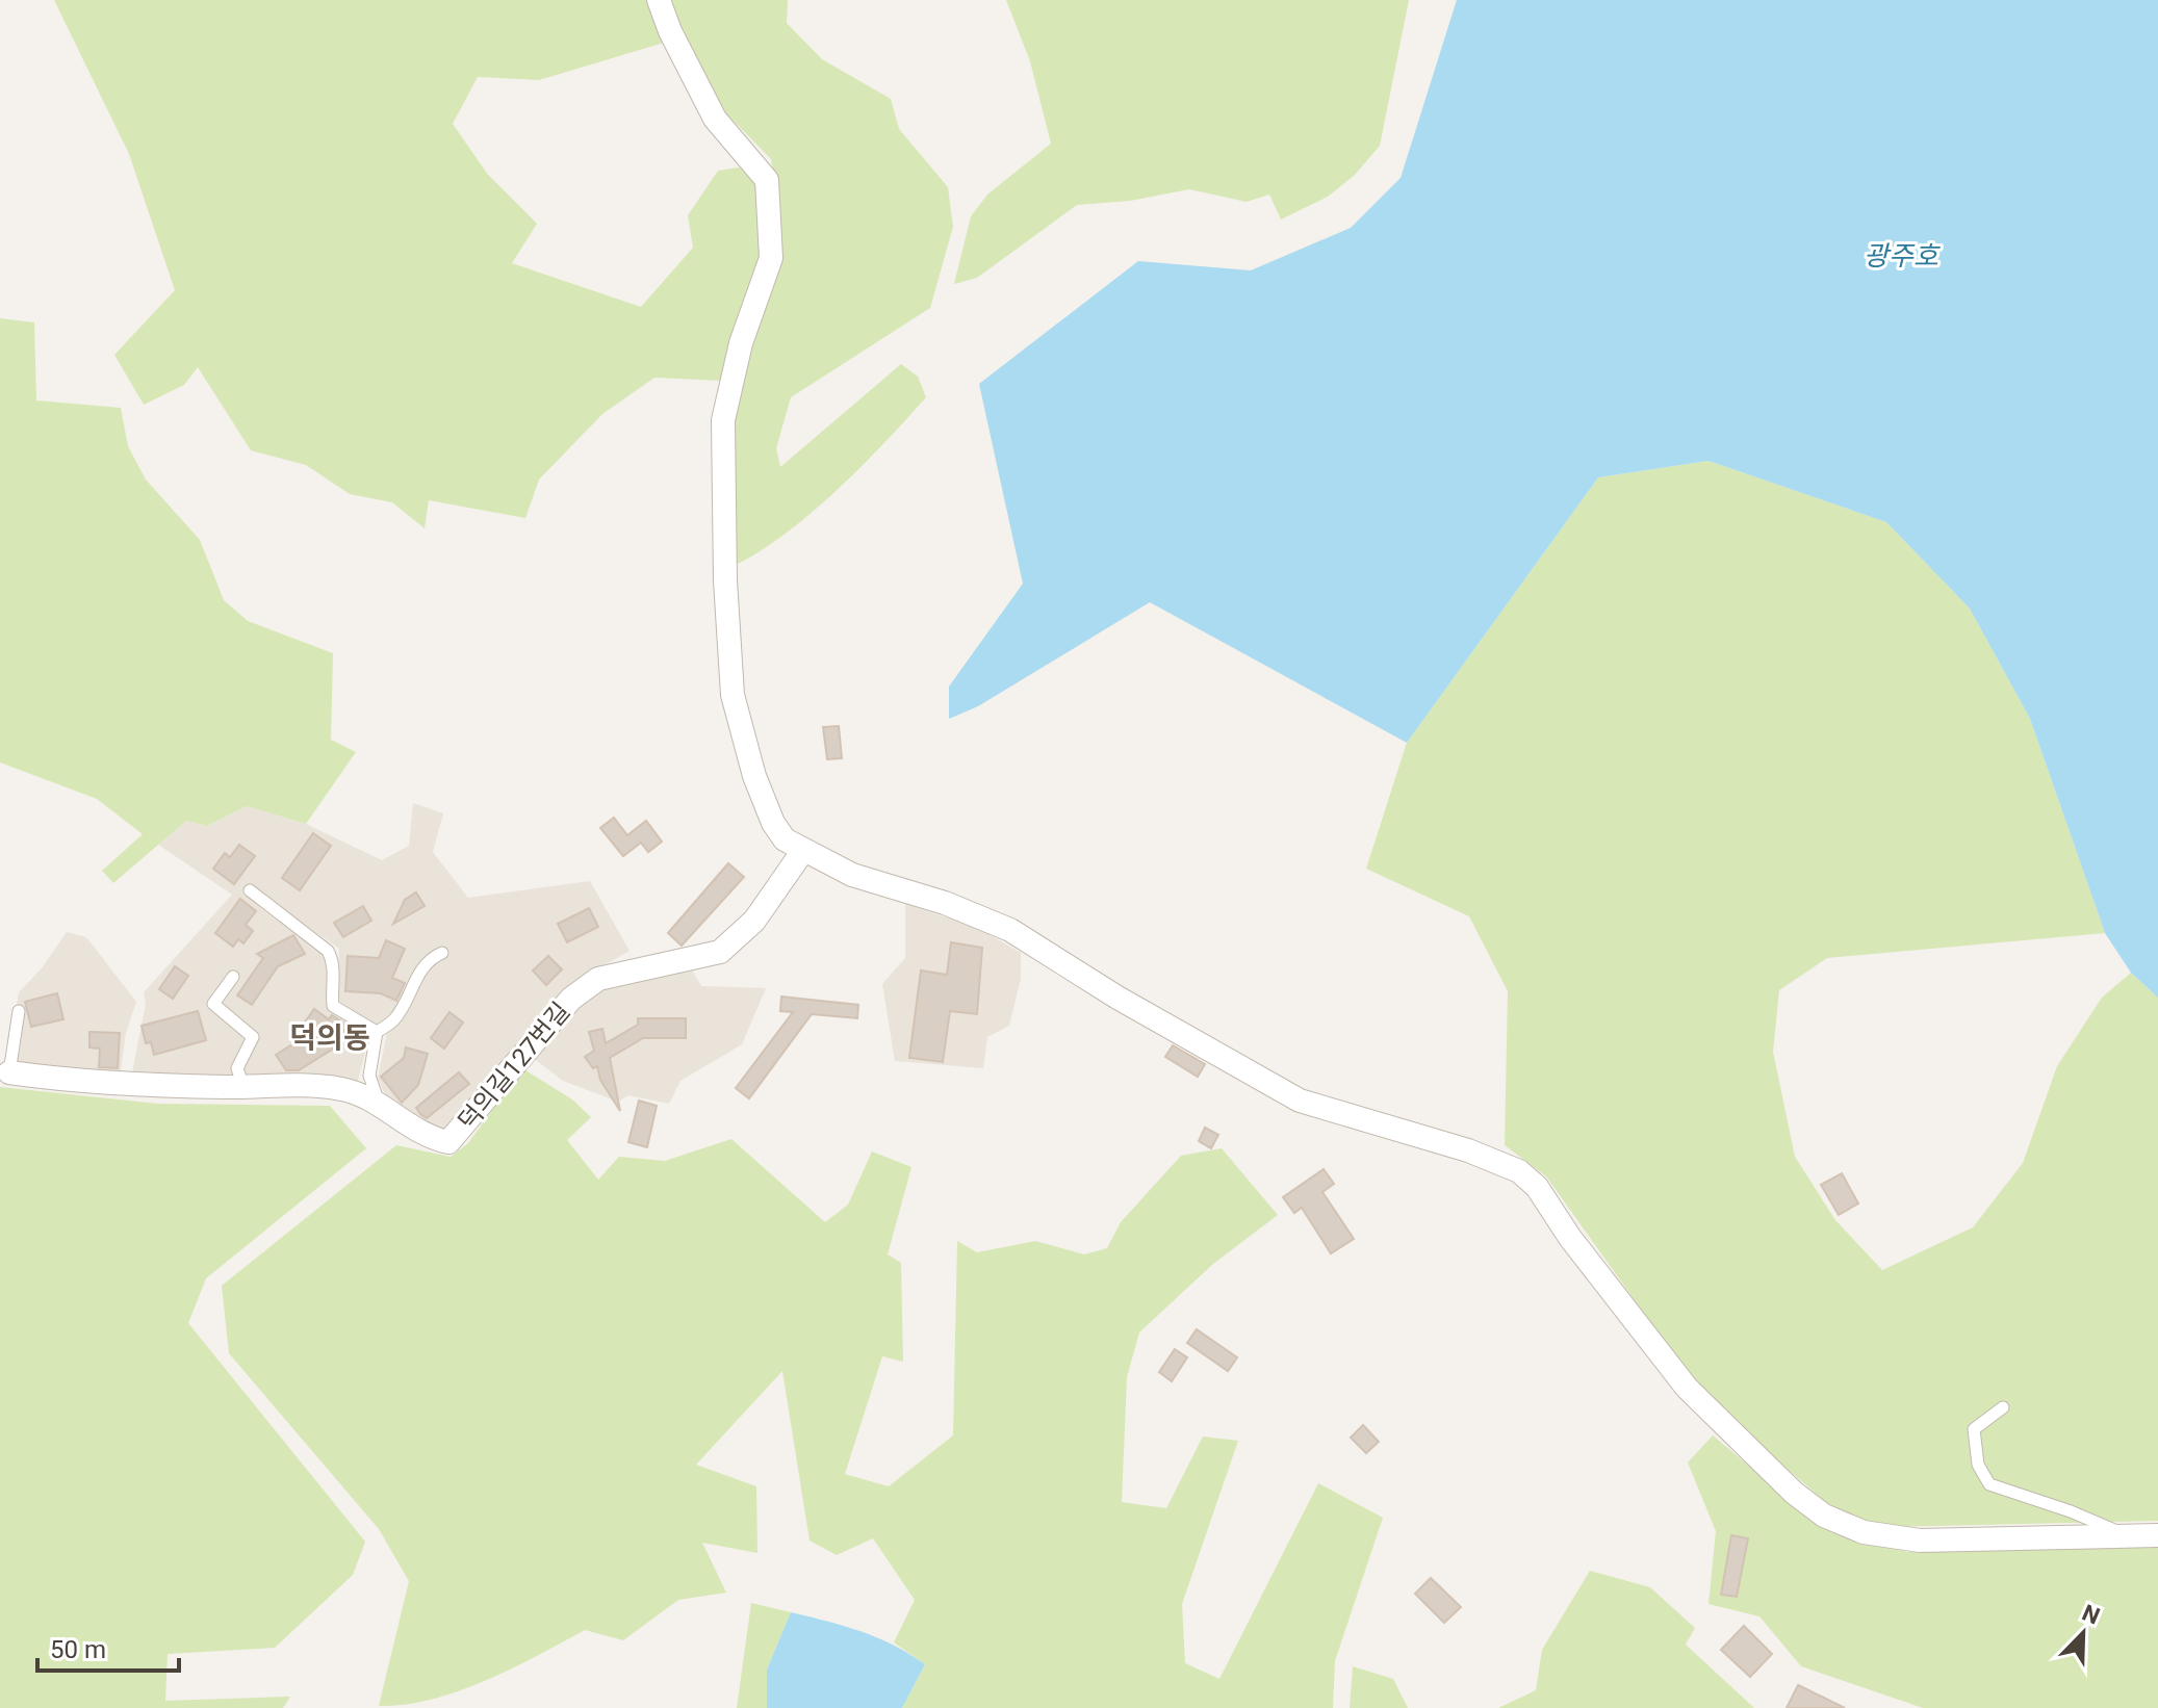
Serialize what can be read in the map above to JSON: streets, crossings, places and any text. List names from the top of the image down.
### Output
{
  "streets": {
    "street": ["덕의길127번길"]
  },
  "districts": ["덕의동"],
  "water": ["광주호"],
  "scale_bar": "50 m",
  "north": "top right"
}
